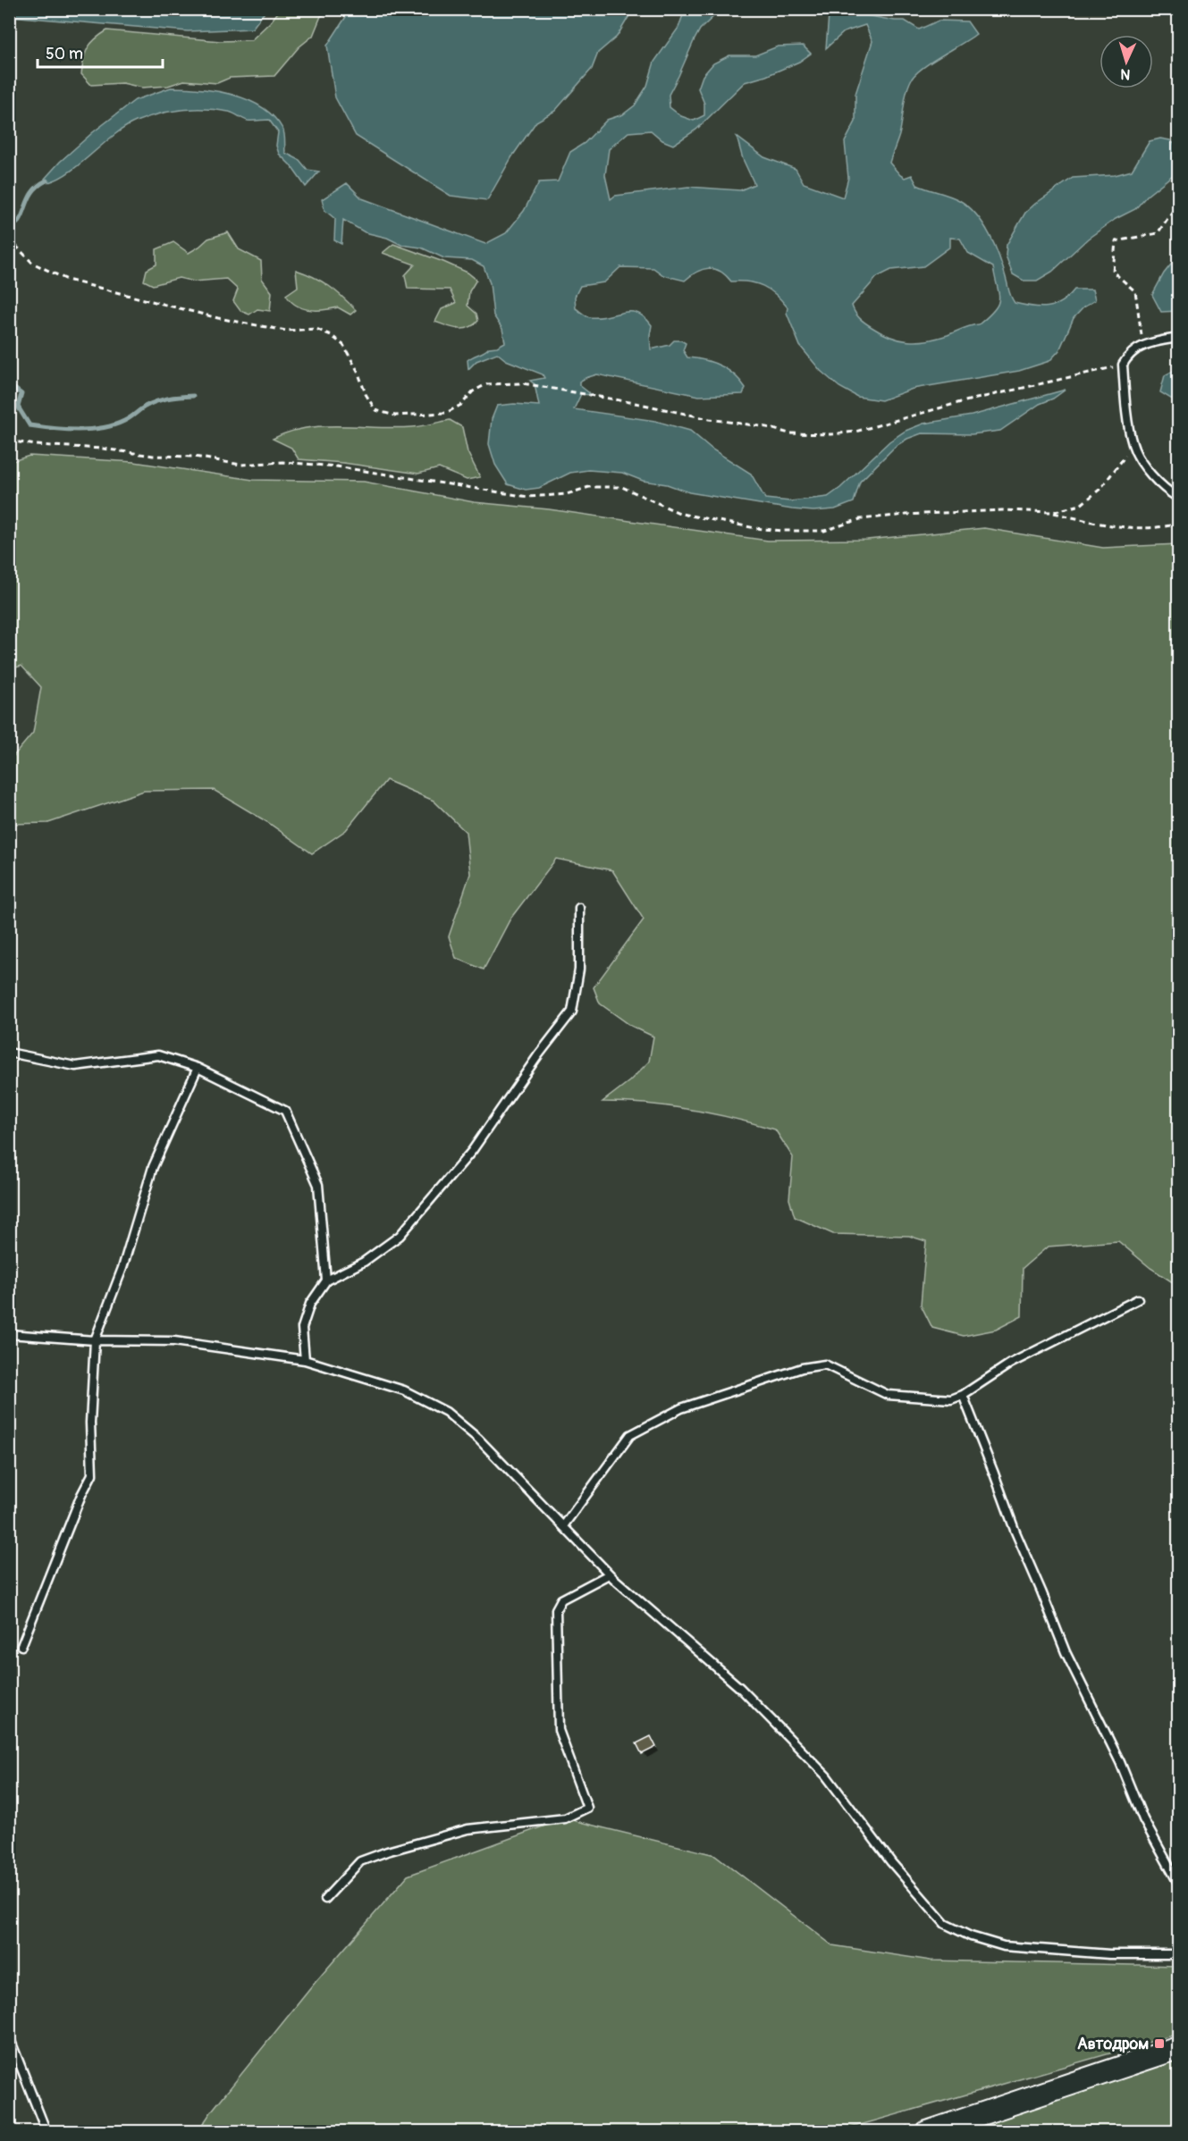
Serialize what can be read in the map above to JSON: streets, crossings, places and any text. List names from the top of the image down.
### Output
{
  "places": {
    "transit": ["Автодром"]
  },
  "scale_bar": "50 m",
  "north": "bottom"
}
